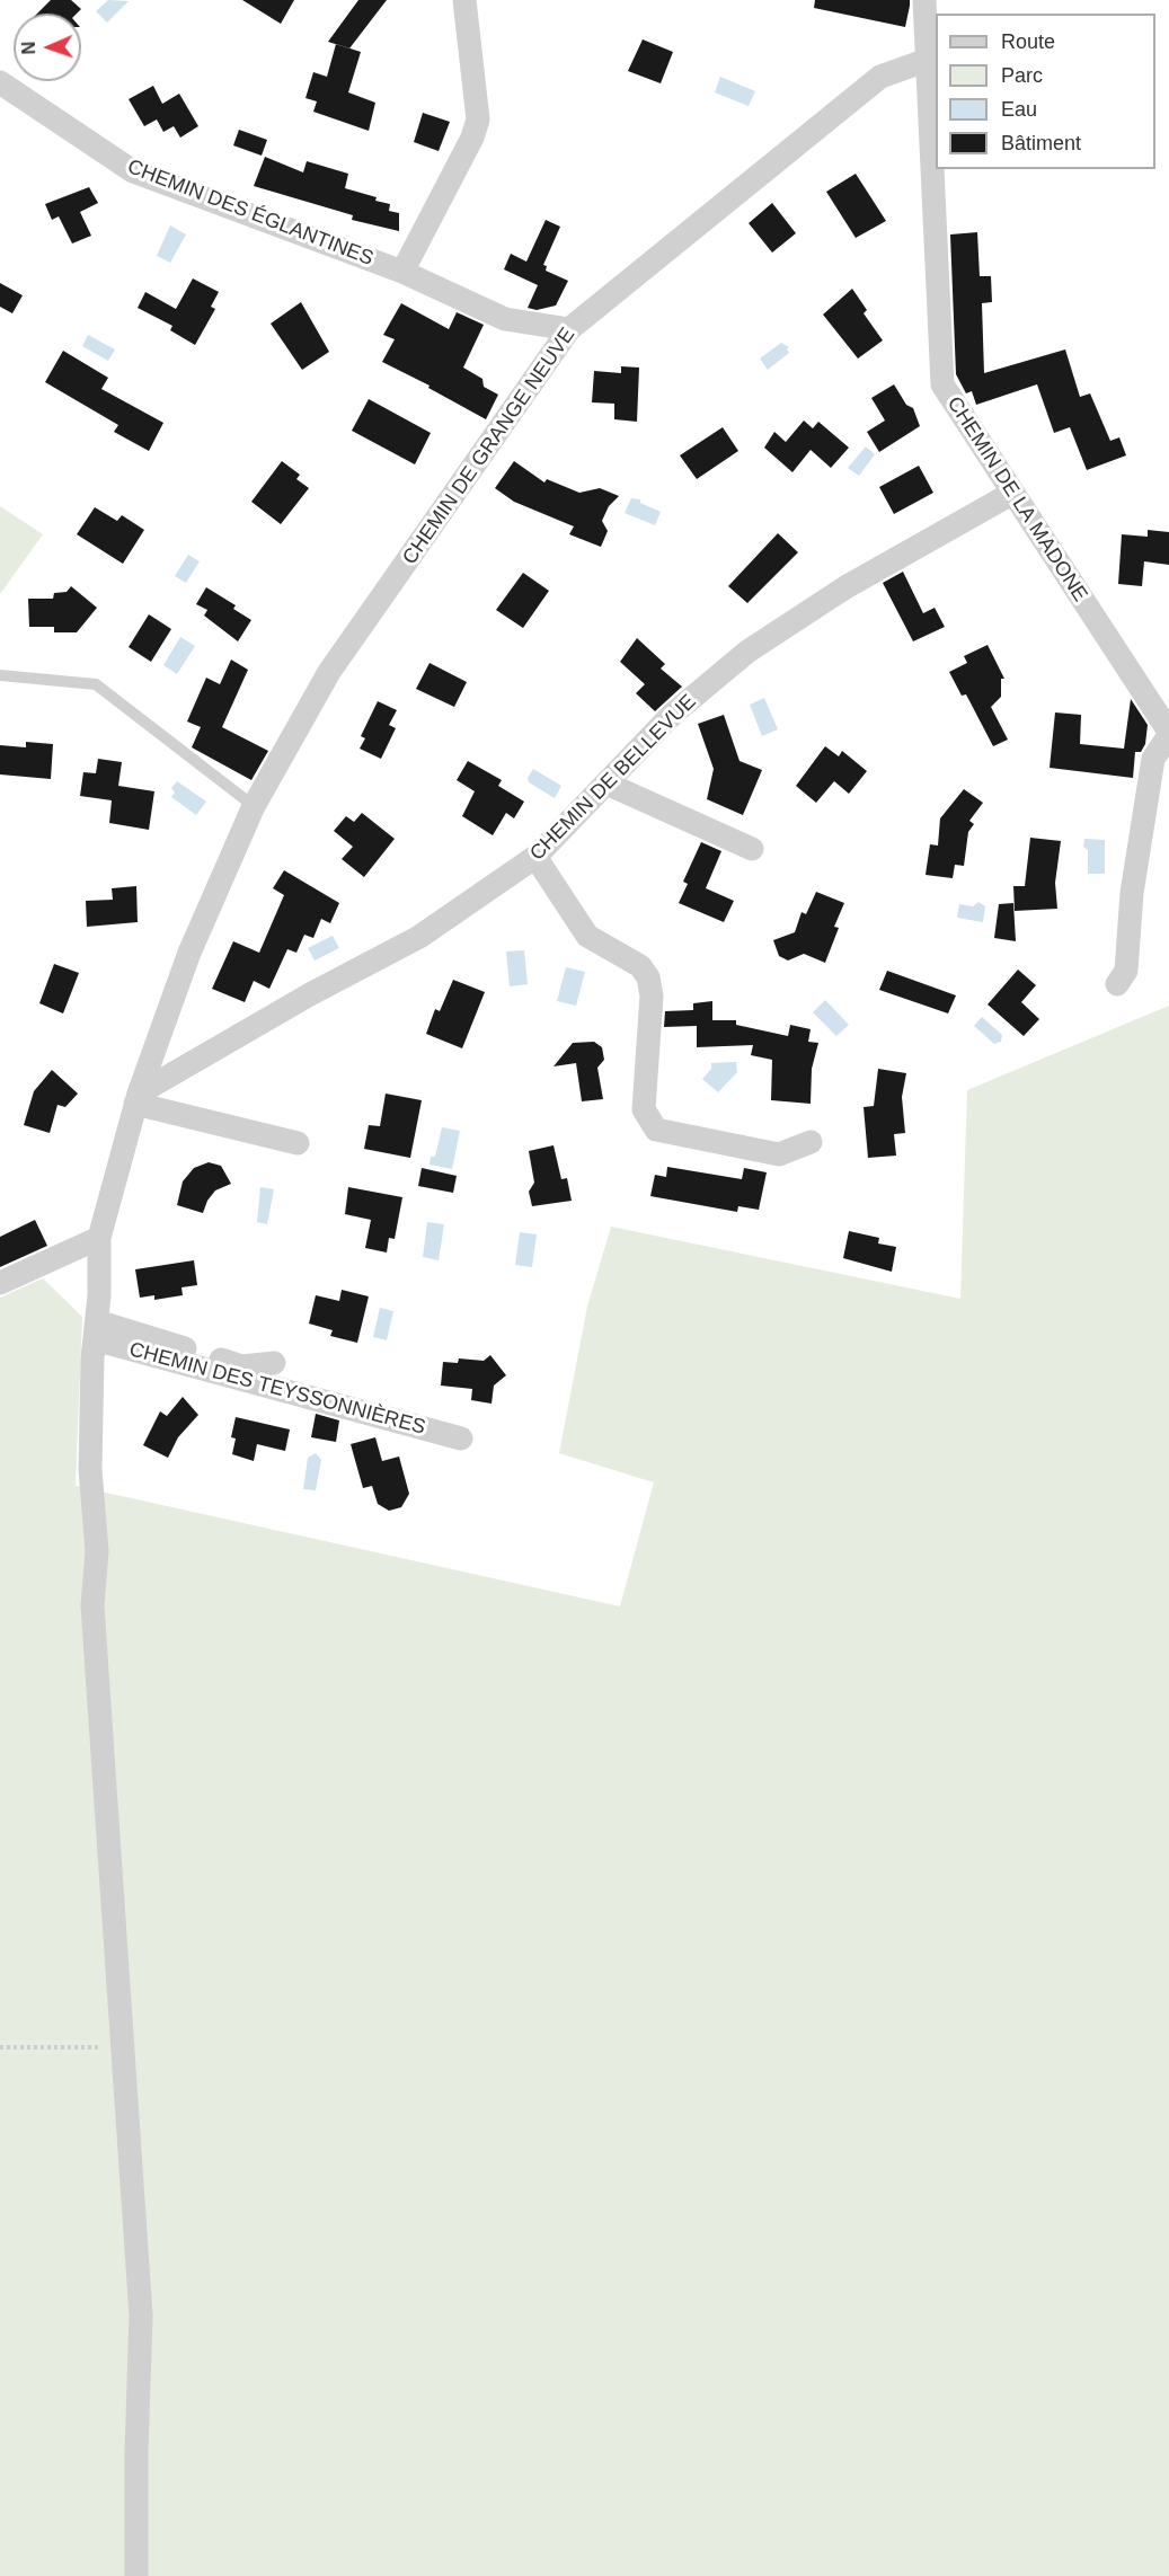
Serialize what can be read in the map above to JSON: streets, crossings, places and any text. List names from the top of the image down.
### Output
{
  "streets": {
    "street": [
      "CHEMIN DES ÉGLANTINES",
      "CHEMIN DE GRANGE NEUVE",
      "CHEMIN DE LA MADONE",
      "CHEMIN DE BELLEVUE",
      "CHEMIN DES TEYSSONNIÈRES"
    ]
  },
  "crossings": [
    ["CHEMIN DES ÉGLANTINES", "CHEMIN DE GRANGE NEUVE"],
    ["CHEMIN DE GRANGE NEUVE", "CHEMIN DE LA MADONE"],
    ["CHEMIN DE GRANGE NEUVE", "CHEMIN DE BELLEVUE"],
    ["CHEMIN DE GRANGE NEUVE", "CHEMIN DES TEYSSONNIÈRES"],
    ["CHEMIN DE LA MADONE", "CHEMIN DE BELLEVUE"]
  ],
  "legend": [
    "Route",
    "Parc",
    "Eau",
    "Bâtiment"
  ],
  "north": "left"
}
